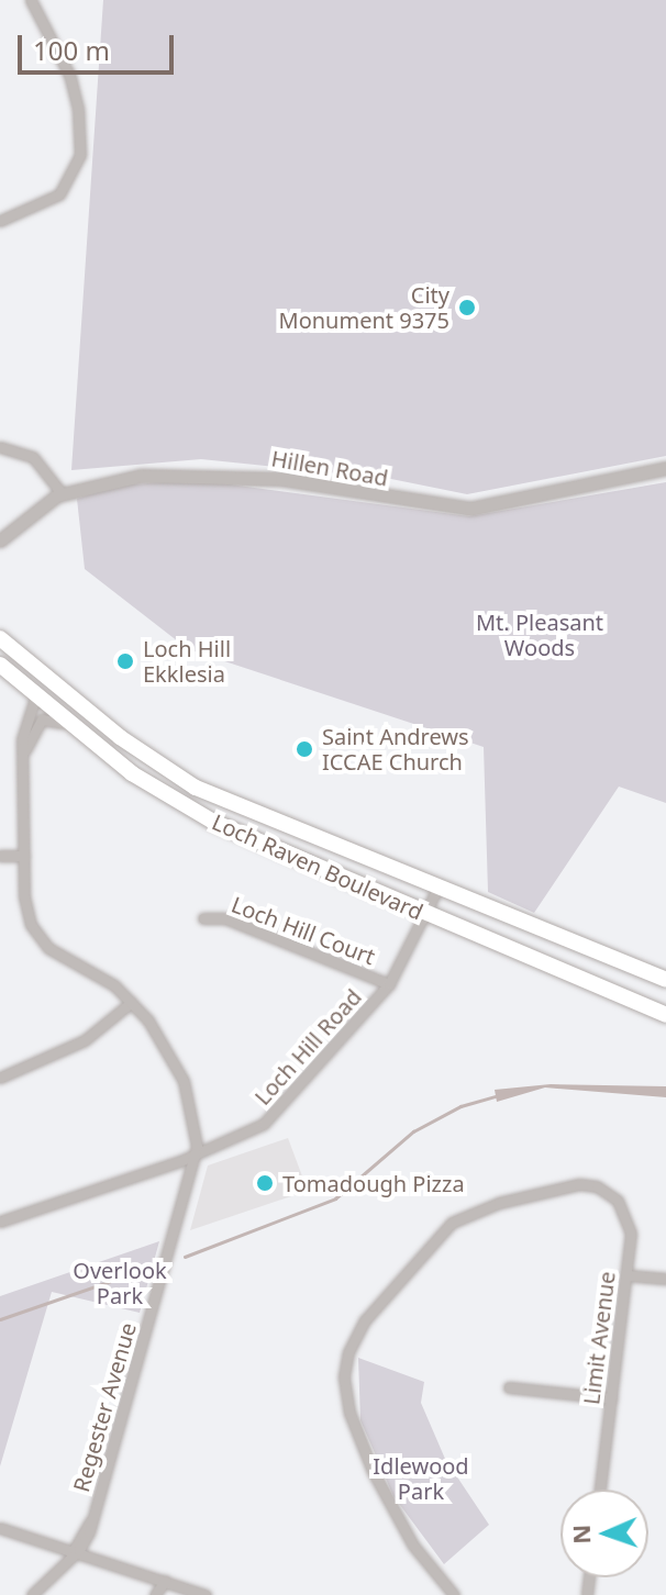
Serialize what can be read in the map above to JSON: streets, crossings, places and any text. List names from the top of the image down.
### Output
{
  "streets": {
    "main road": ["Loch Raven Boulevard"],
    "street": [
      "Hillen Road",
      "Loch Hill Court",
      "Loch Hill Road",
      "Limit Avenue",
      "Regester Avenue"
    ]
  },
  "crossings": [
    ["Loch Raven Boulevard", "Loch Hill Road"],
    ["Loch Raven Boulevard", "Regester Avenue"],
    ["Loch Hill Court", "Loch Hill Road"],
    ["Loch Hill Road", "Regester Avenue"]
  ],
  "parks": ["Mt. Pleasant Woods", "Overlook Park", "Idlewood Park"],
  "places": [
    "City Monument 9375",
    "Loch Hill Ekklesia",
    "Saint Andrews ICCAE Church",
    "Tomadough Pizza"
  ],
  "scale_bar": "100 m",
  "north": "left"
}
